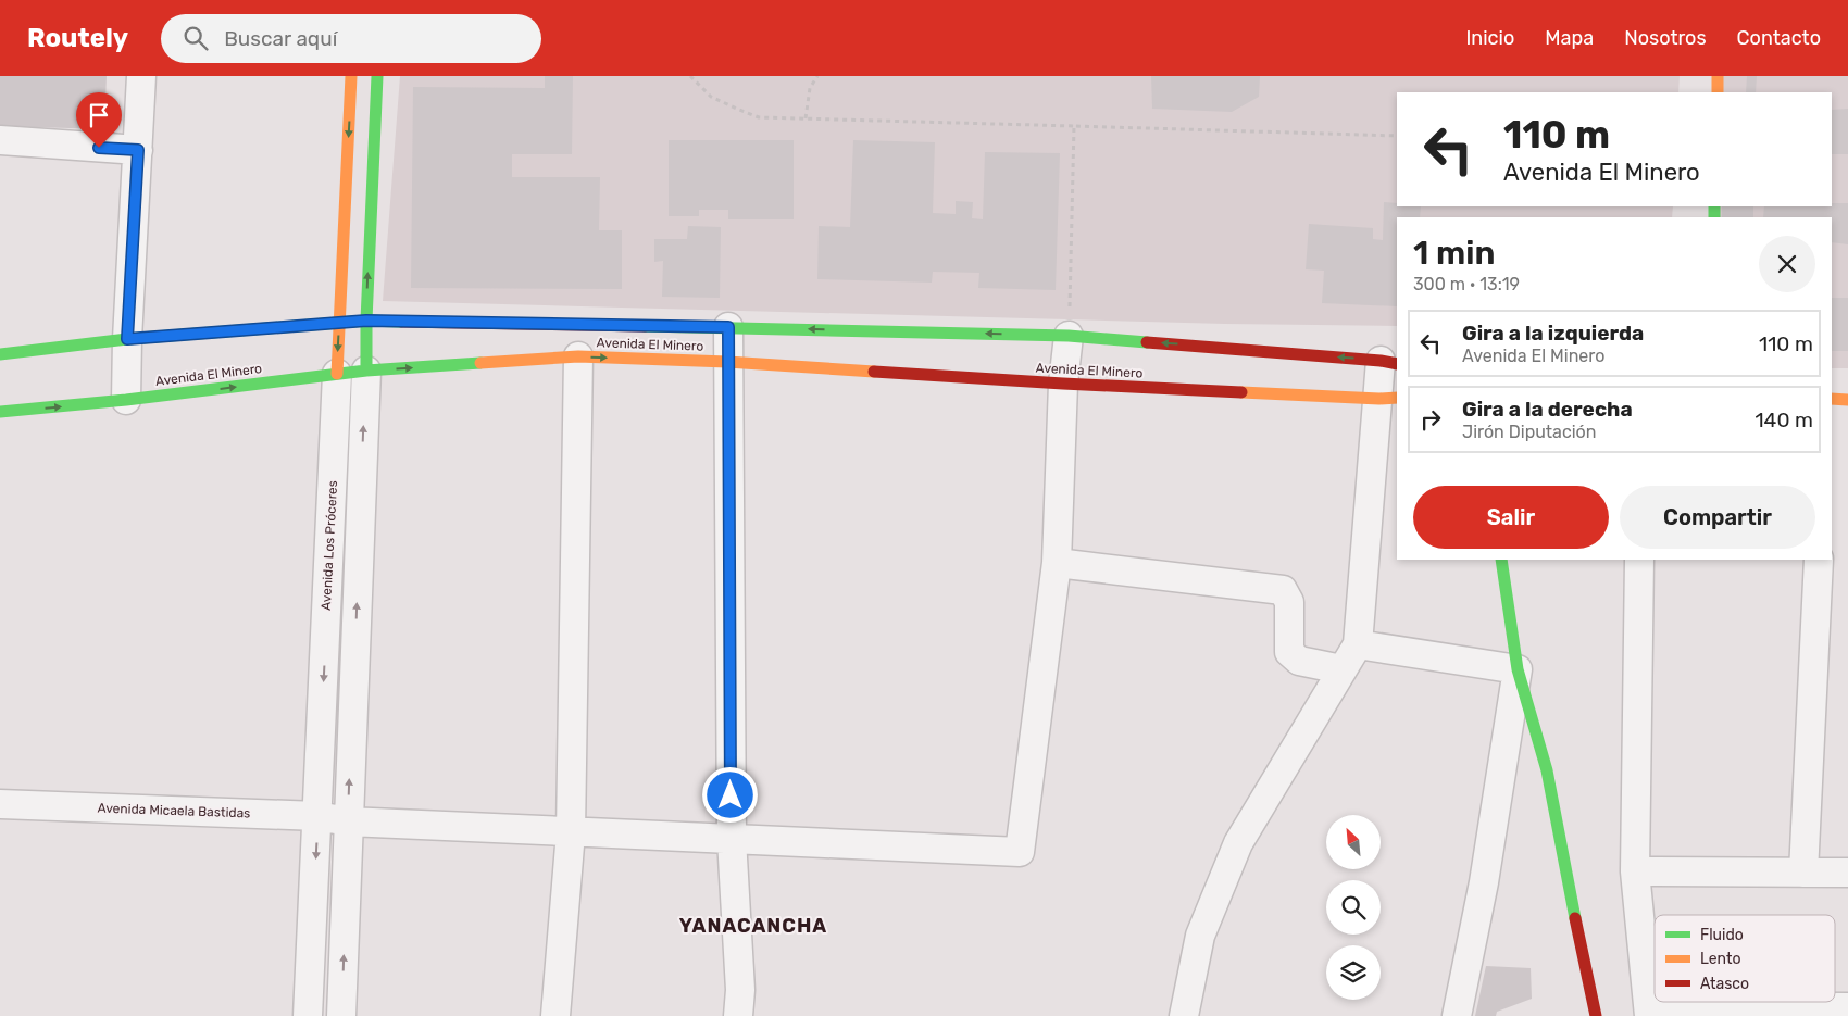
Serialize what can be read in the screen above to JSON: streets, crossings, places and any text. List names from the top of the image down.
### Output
{
  "streets": {
    "main road": ["Avenida El Minero", "Avenida Los Próceres"],
    "street": ["Avenida Micaela Bastidas"]
  },
  "crossings": [
    ["Avenida El Minero", "Avenida Los Próceres"],
    ["Avenida Los Próceres", "Avenida Micaela Bastidas"]
  ],
  "districts": ["YANACANCHA"],
  "legend": ["Fluido", "Lento", "Atasco"],
  "north": "top left",
  "page": {
    "header": "Routely",
    "search": "Buscar aquí",
    "nav": [
      "Inicio",
      "Mapa",
      "Nosotros",
      "Contacto"
    ],
    "turn": ["110 m", "Avenida El Minero"],
    "heading": ["1 min", "300 m · 13:19"],
    "list": [
      {
        "name": "Gira a la izquierda",
        "note": "Avenida El Minero",
        "value": "110 m"
      },
      {
        "name": "Gira a la derecha",
        "note": "Jirón Diputación",
        "value": "140 m"
      }
    ],
    "buttons": ["Salir", "Compartir"]
  }
}
